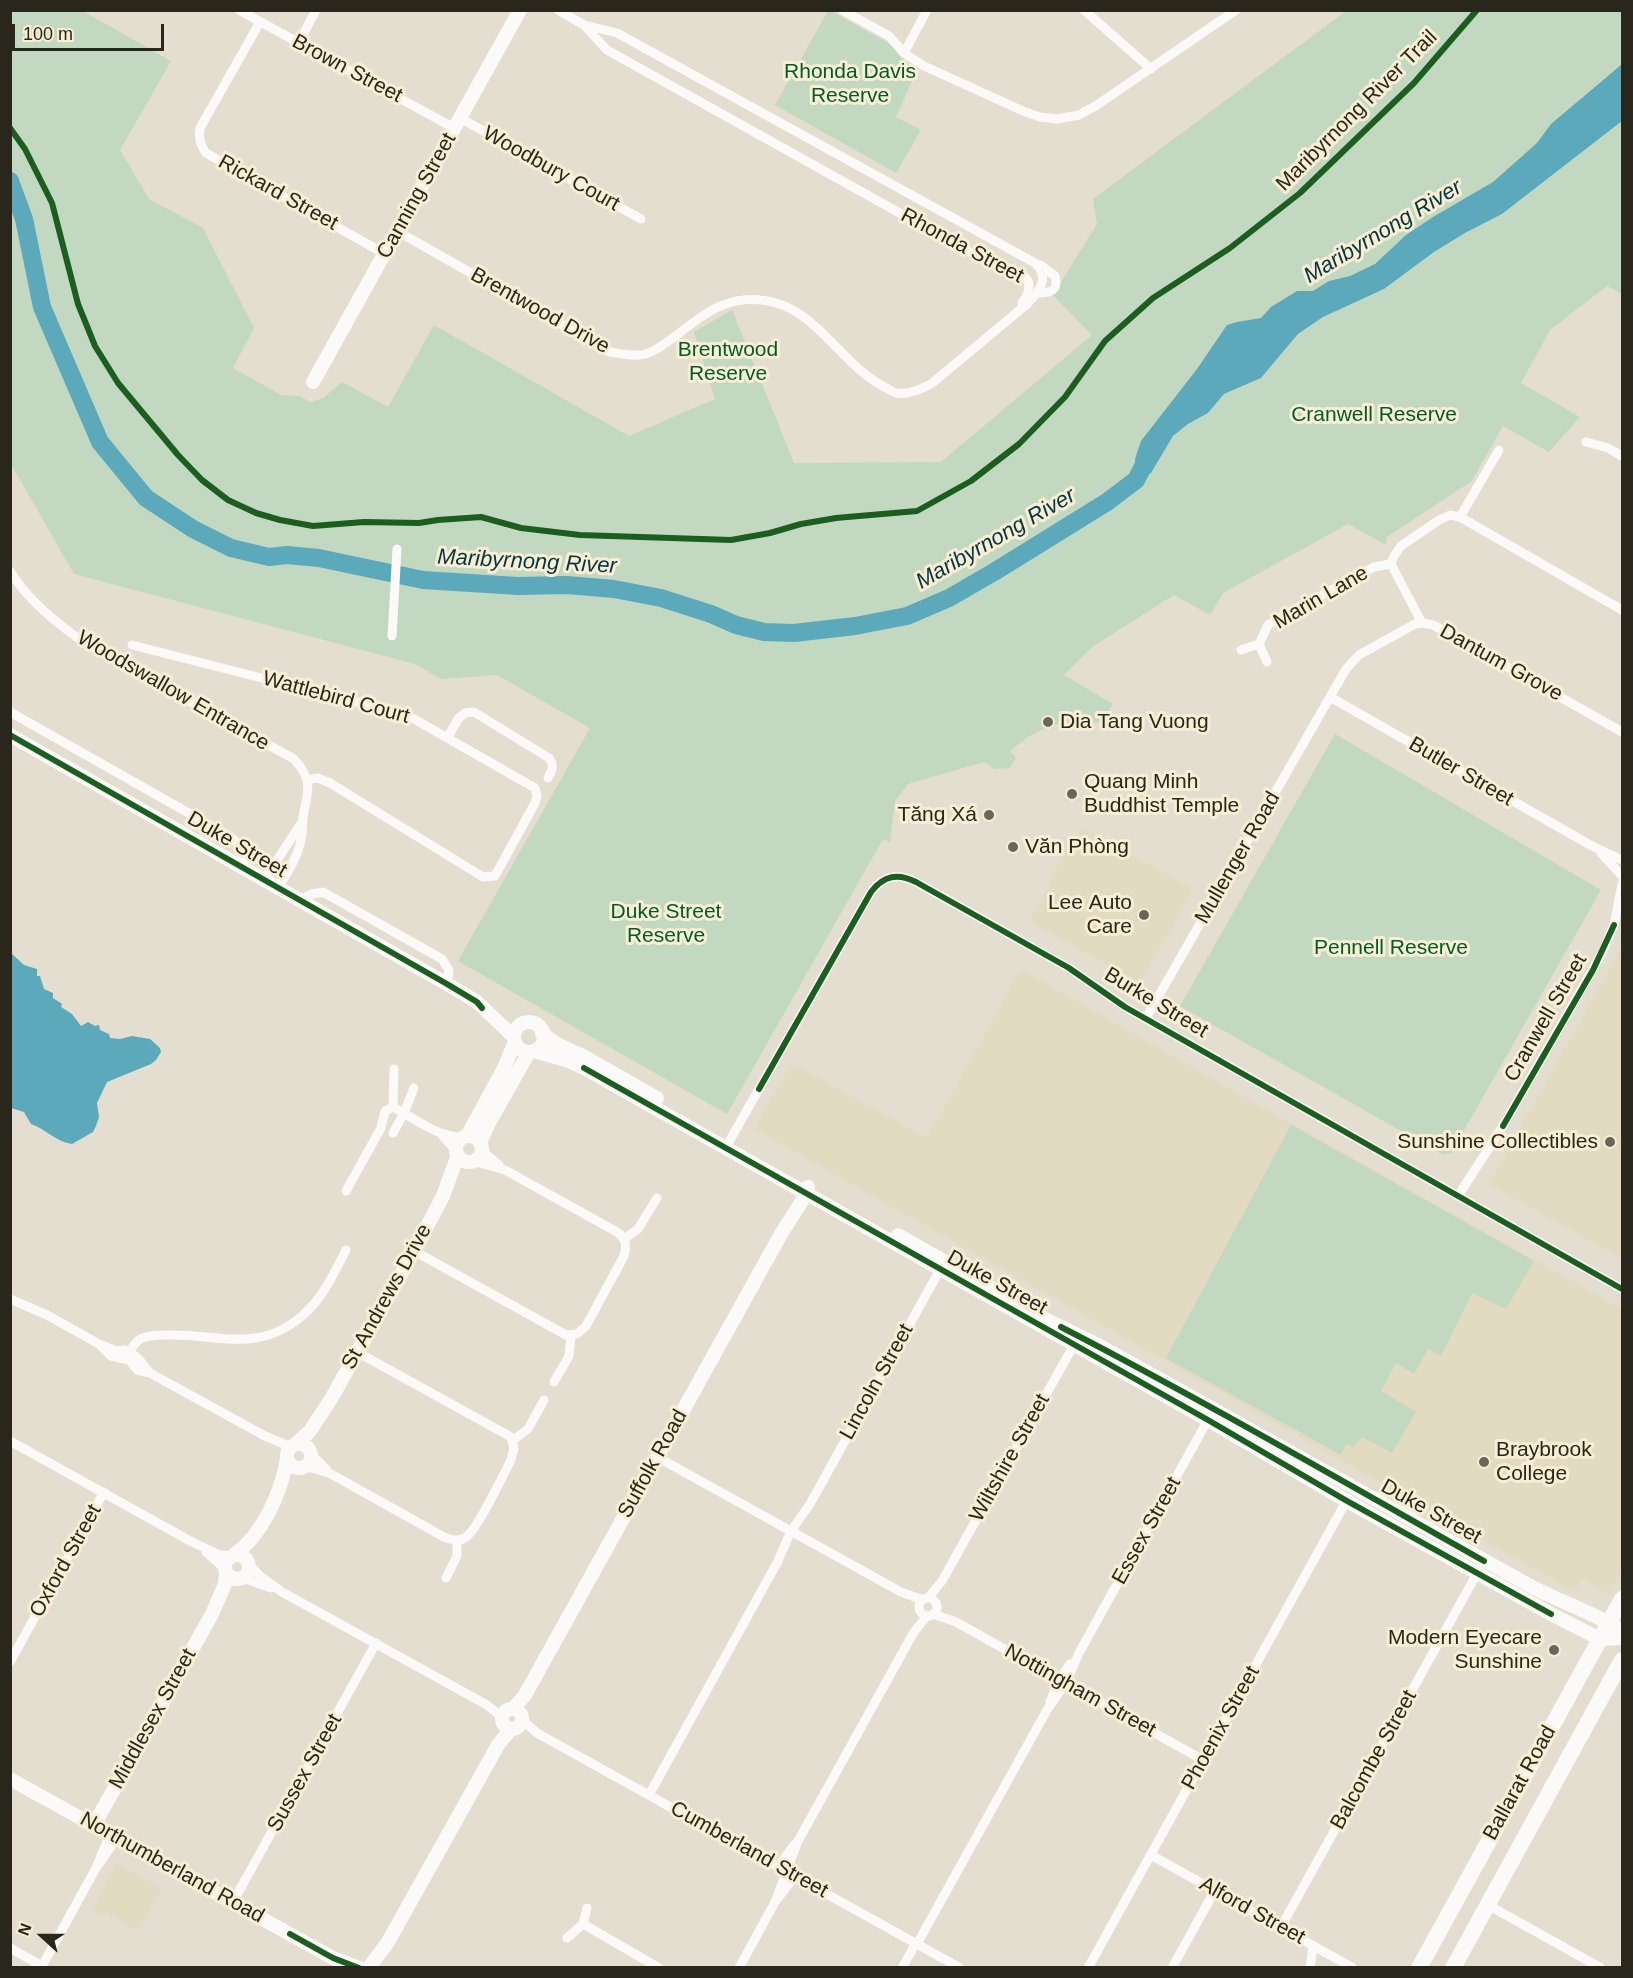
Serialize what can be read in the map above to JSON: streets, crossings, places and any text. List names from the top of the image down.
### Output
{
  "streets": {
    "highway": ["Ballarat Road"],
    "street": [
      "Brown Street",
      "Woodbury Court",
      "Rickard Street",
      "Canning Street",
      "Rhonda Street",
      "Brentwood Drive",
      "Marin Lane",
      "Dantum Grove",
      "Woodswallow Entrance",
      "Wattlebird Court",
      "Butler Street",
      "Duke Street",
      "Mullenger Road",
      "Burke Street",
      "Cranwell Street",
      "St Andrews Drive",
      "Lincoln Street",
      "Wiltshire Street",
      "Suffolk Road",
      "Essex Street",
      "Oxford Street",
      "Nottingham Street",
      "Middlesex Street",
      "Phoenix Street",
      "Balcombe Street",
      "Sussex Street",
      "Cumberland Street",
      "Northumberland Road",
      "Alford Street"
    ],
    "cycle path": ["Maribyrnong River Trail"]
  },
  "crossings": [
    ["Brown Street", "Woodbury Court"],
    ["Brown Street", "Rickard Street"],
    ["Brown Street", "Canning Street"],
    ["Woodbury Court", "Canning Street"],
    ["Rickard Street", "Canning Street"],
    ["Canning Street", "Brentwood Drive"],
    ["Rhonda Street", "Brentwood Drive"],
    ["Dantum Grove", "Butler Street"],
    ["Dantum Grove", "Mullenger Road"],
    ["Woodswallow Entrance", "Wattlebird Court"],
    ["Butler Street", "Mullenger Road"],
    ["Duke Street", "Burke Street"],
    ["Duke Street", "Lincoln Street"],
    ["Duke Street", "Wiltshire Street"],
    ["Duke Street", "Suffolk Road"],
    ["Duke Street", "Essex Street"],
    ["Duke Street", "Phoenix Street"],
    ["Duke Street", "Balcombe Street"],
    ["Duke Street", "Ballarat Road"],
    ["Mullenger Road", "Burke Street"],
    ["Burke Street", "Cranwell Street"],
    ["St Andrews Drive", "Middlesex Street"],
    ["St Andrews Drive", "Cumberland Street"],
    ["Lincoln Street", "Nottingham Street"],
    ["Lincoln Street", "Cumberland Street"],
    ["Wiltshire Street", "Nottingham Street"],
    ["Wiltshire Street", "Cumberland Street"],
    ["Suffolk Road", "Nottingham Street"],
    ["Suffolk Road", "Cumberland Street"],
    ["Suffolk Road", "Northumberland Road"],
    ["Essex Street", "Nottingham Street"],
    ["Essex Street", "Cumberland Street"],
    ["Nottingham Street", "Phoenix Street"],
    ["Middlesex Street", "Cumberland Street"],
    ["Middlesex Street", "Northumberland Road"],
    ["Phoenix Street", "Alford Street"],
    ["Balcombe Street", "Alford Street"],
    ["Sussex Street", "Cumberland Street"],
    ["Sussex Street", "Northumberland Road"]
  ],
  "water": ["Maribyrnong River"],
  "parks": [
    "Rhonda Davis Reserve",
    "Brentwood Reserve",
    "Cranwell Reserve",
    "Duke Street Reserve",
    "Pennell Reserve"
  ],
  "places": [
    "Dia Tang Vuong",
    "Quang Minh Buddhist Temple",
    "Tăng Xá",
    "Văn Phòng",
    "Lee Auto Care",
    "Sunshine Collectibles",
    "Braybrook College",
    "Modern Eyecare Sunshine"
  ],
  "scale_bar": "100 m",
  "north": "left"
}
